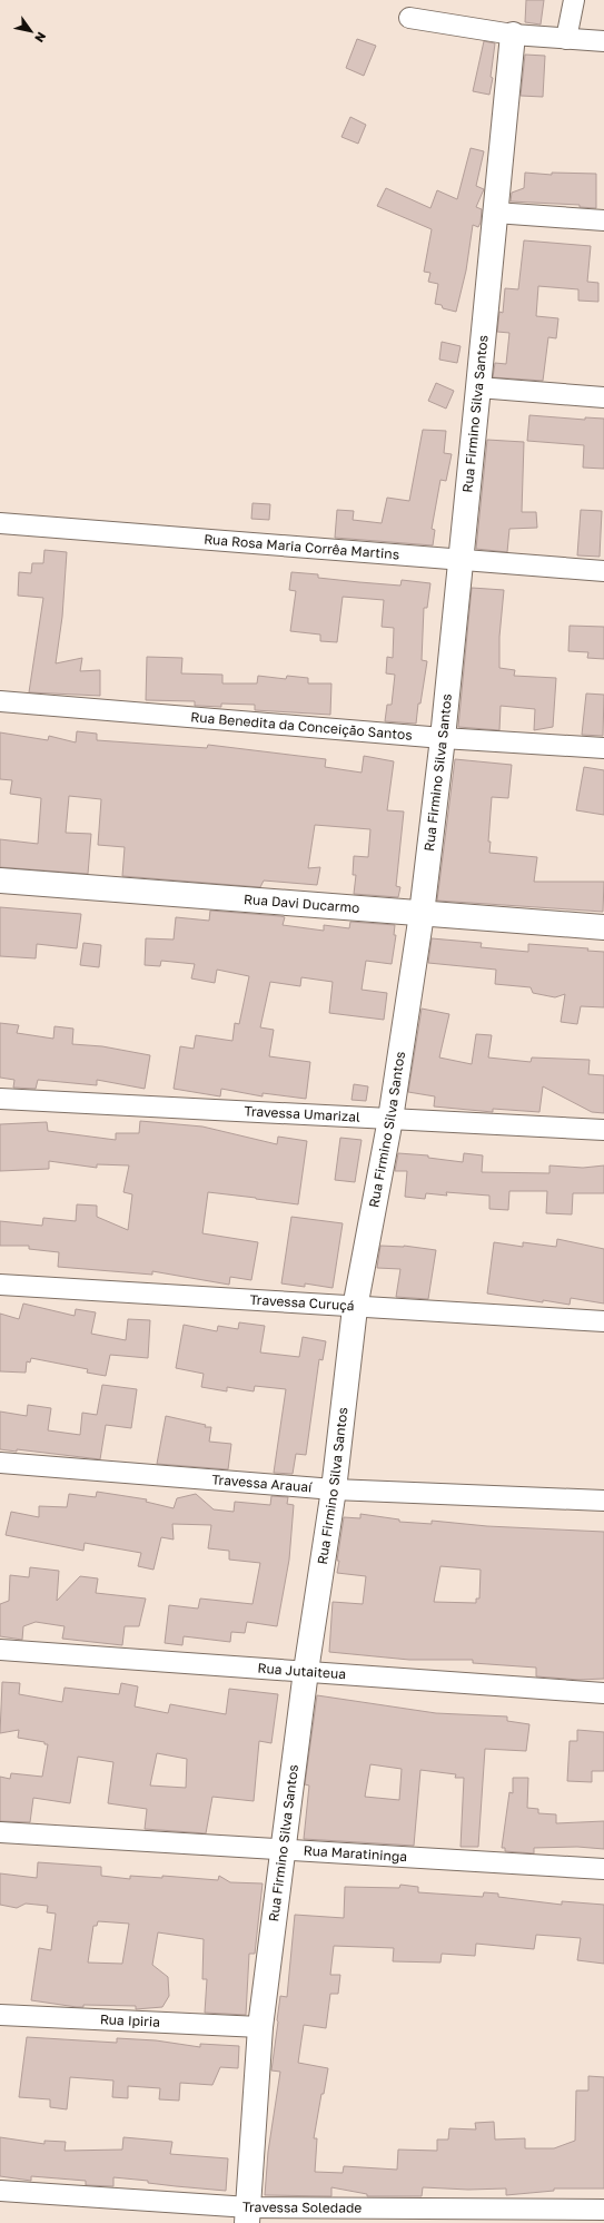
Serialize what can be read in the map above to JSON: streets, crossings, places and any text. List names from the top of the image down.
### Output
{
  "streets": {
    "street": [
      "Rua Firmino Silva Santos",
      "Rua Rosa Maria Corrêa Martins",
      "Rua Benedita da Conceição Santos",
      "Rua Davi Ducarmo",
      "Travessa Umarizal",
      "Travessa Curuçá",
      "Travessa Arauaí",
      "Rua Jutaiteua",
      "Rua Maratininga",
      "Rua Ipiria",
      "Travessa Soledade"
    ]
  },
  "crossings": [
    ["Rua Firmino Silva Santos", "Rua Rosa Maria Corrêa Martins"],
    ["Rua Firmino Silva Santos", "Rua Benedita da Conceição Santos"],
    ["Rua Firmino Silva Santos", "Rua Davi Ducarmo"],
    ["Rua Firmino Silva Santos", "Travessa Umarizal"],
    ["Rua Firmino Silva Santos", "Travessa Curuçá"],
    ["Rua Firmino Silva Santos", "Travessa Arauaí"],
    ["Rua Firmino Silva Santos", "Rua Jutaiteua"],
    ["Rua Firmino Silva Santos", "Rua Maratininga"],
    ["Rua Firmino Silva Santos", "Rua Ipiria"],
    ["Rua Firmino Silva Santos", "Travessa Soledade"]
  ],
  "north": "bottom right"
}
